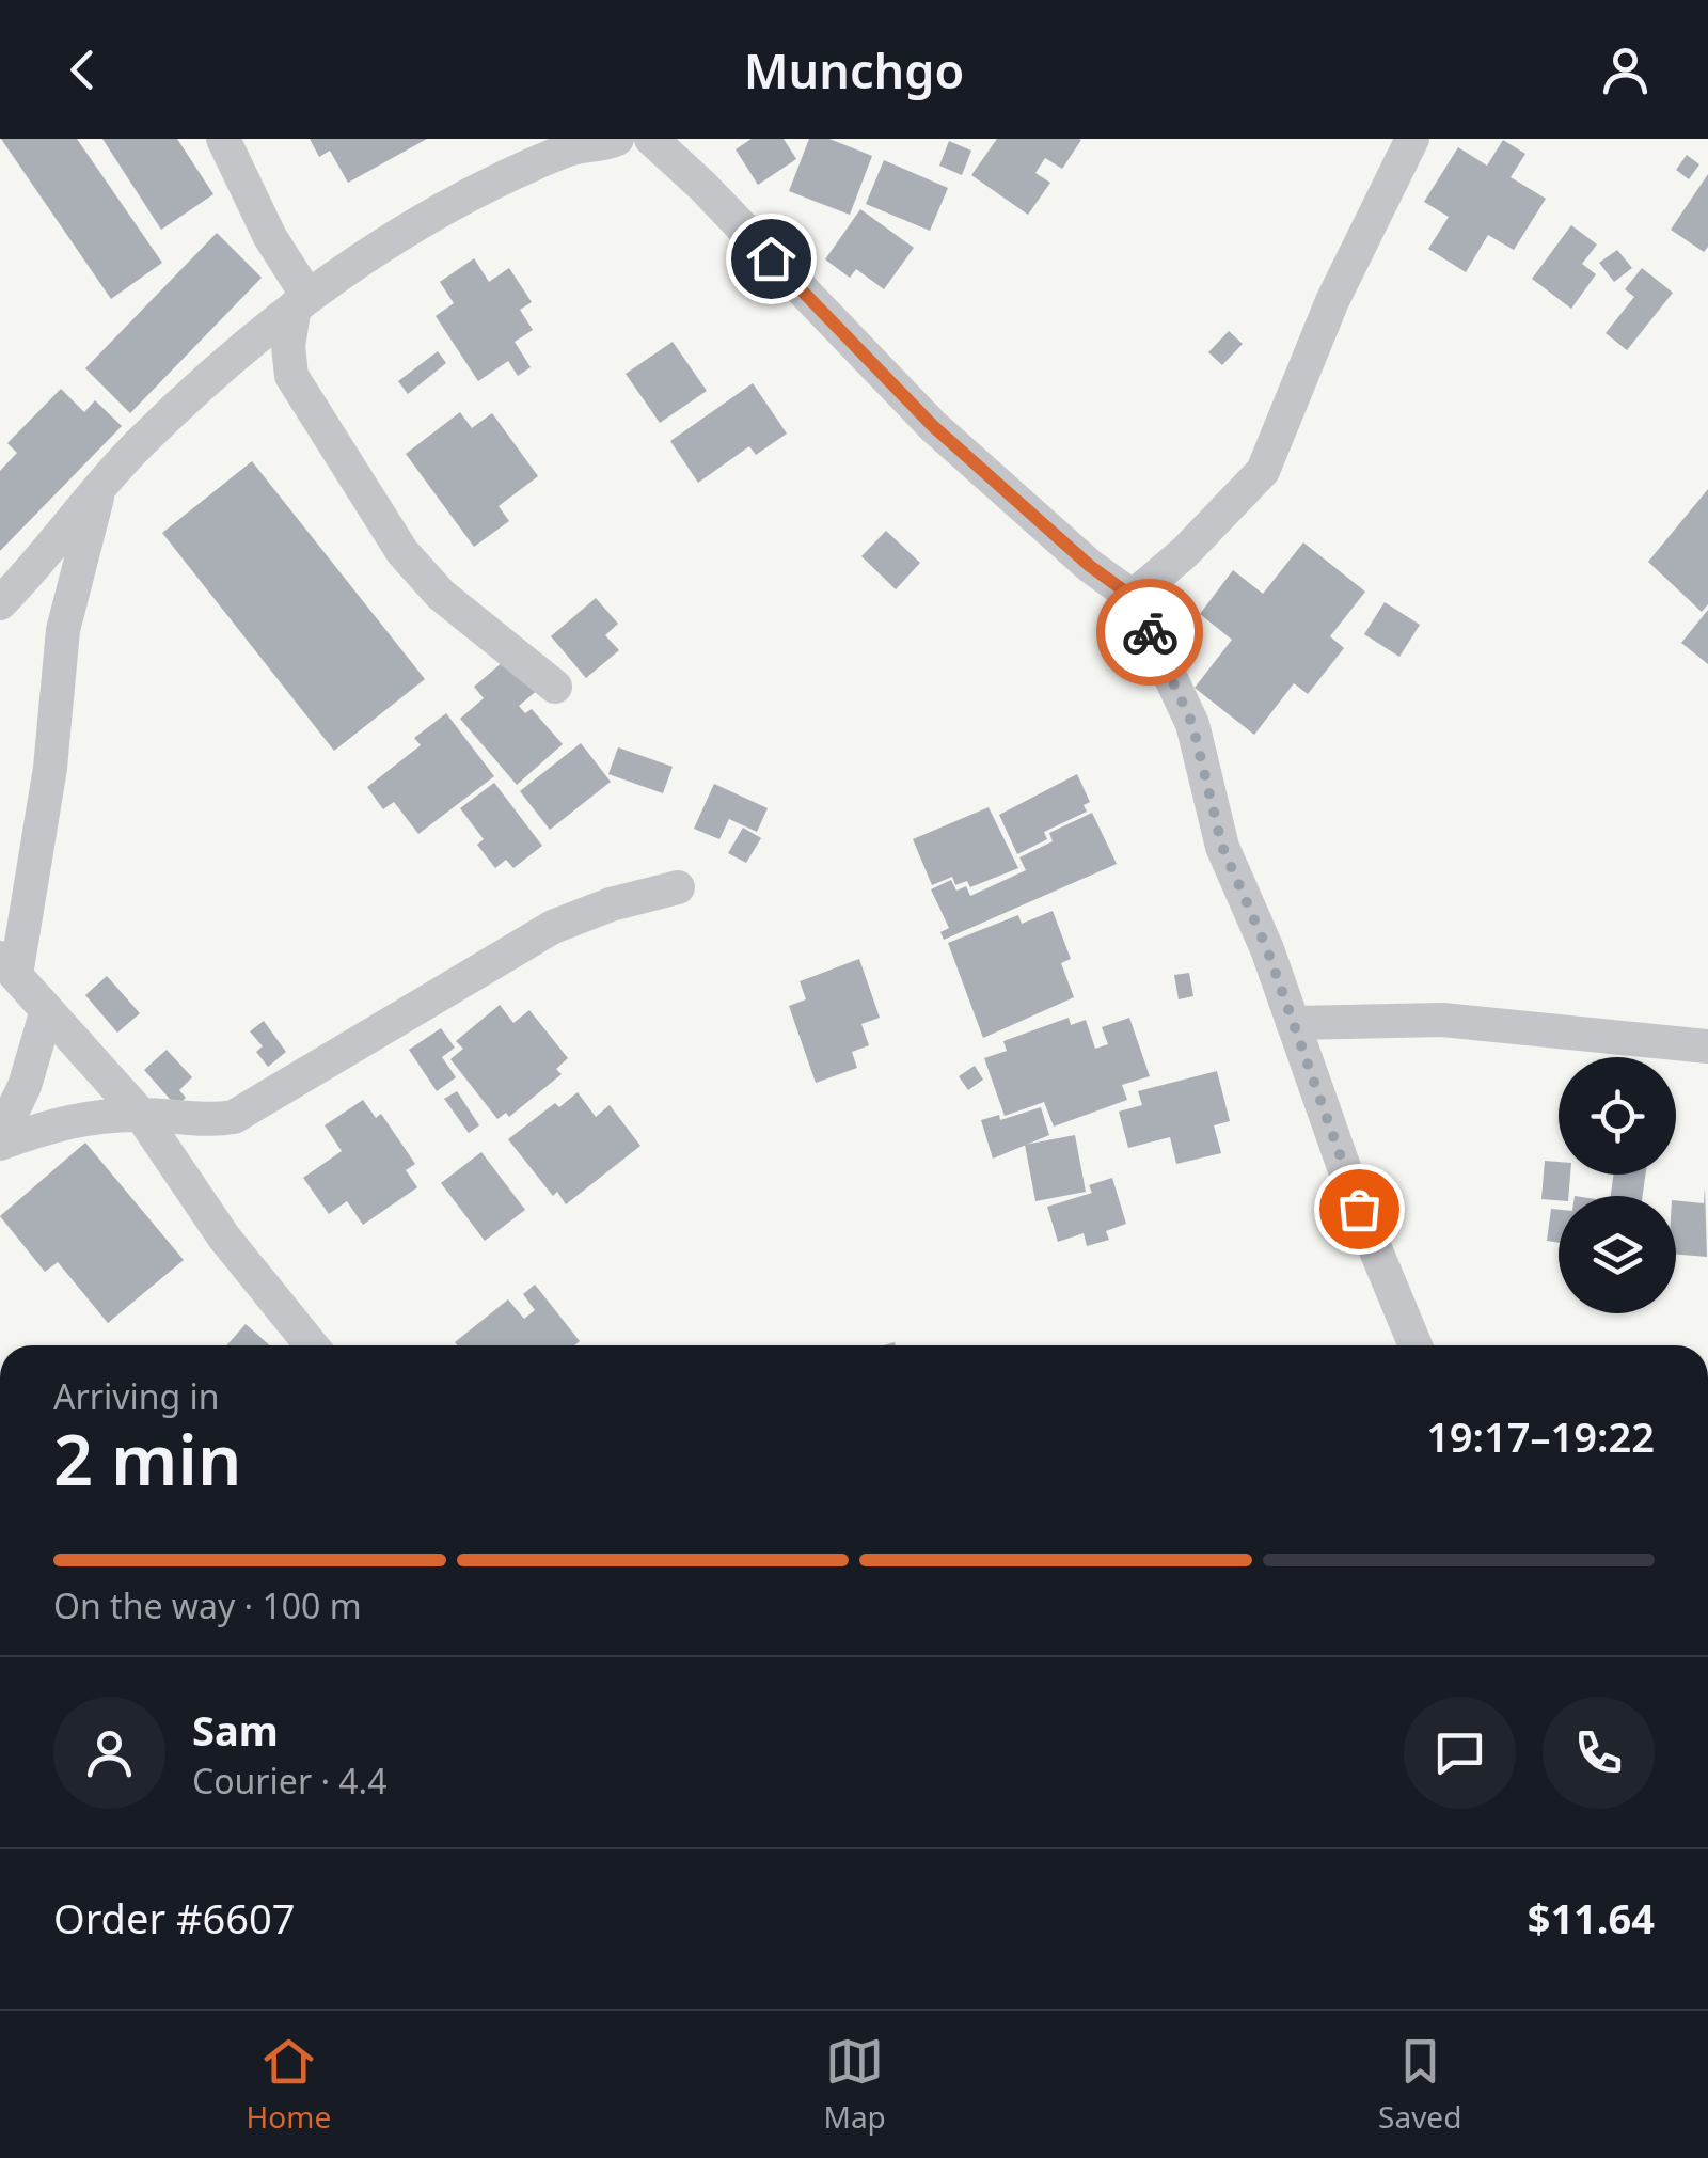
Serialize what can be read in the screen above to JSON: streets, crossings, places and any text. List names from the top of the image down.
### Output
{
  "page": {
    "header": "Munchgo",
    "heading": ["2 min", "Arriving in", "19:17–19:22"],
    "panel": [
      "Sam",
      "Courier · 4.4",
      "Order #6607",
      "$11.64"
    ],
    "bar": "On the way · 100 m",
    "tabs": ["Home", "Map", "Saved"]
  }
}
